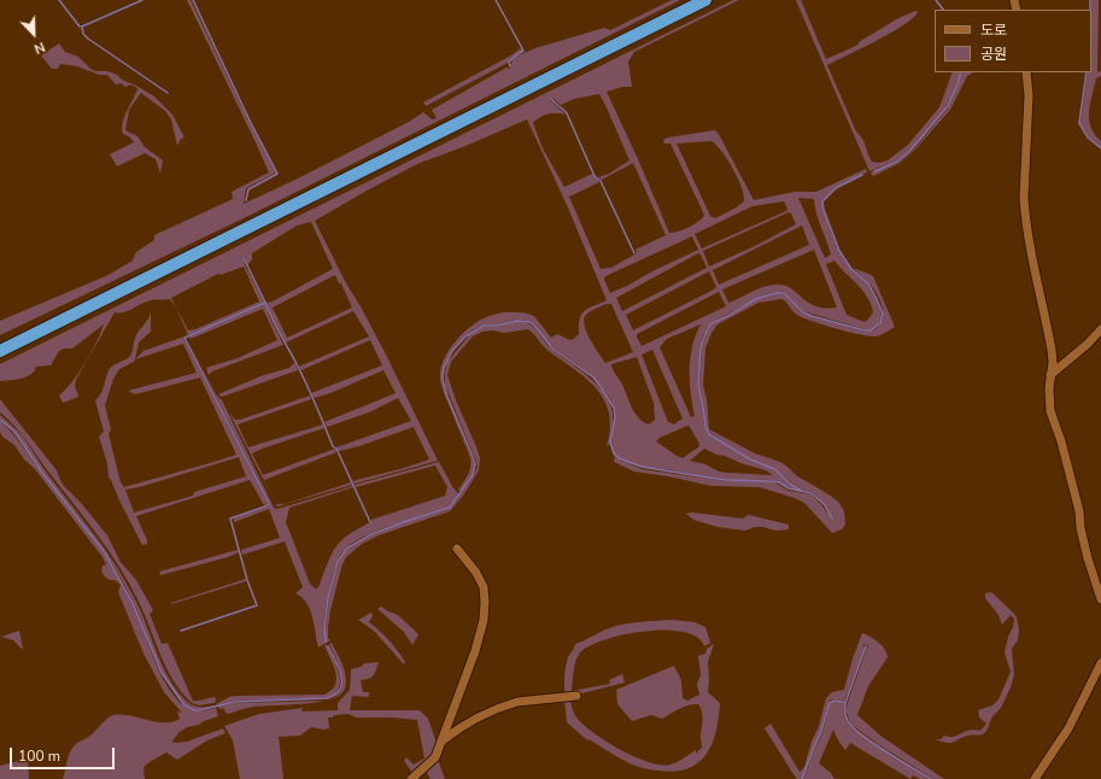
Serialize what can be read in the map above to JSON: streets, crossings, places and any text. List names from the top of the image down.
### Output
{
  "legend": ["도로", "공원"],
  "scale_bar": "100 m",
  "north": "bottom right"
}
